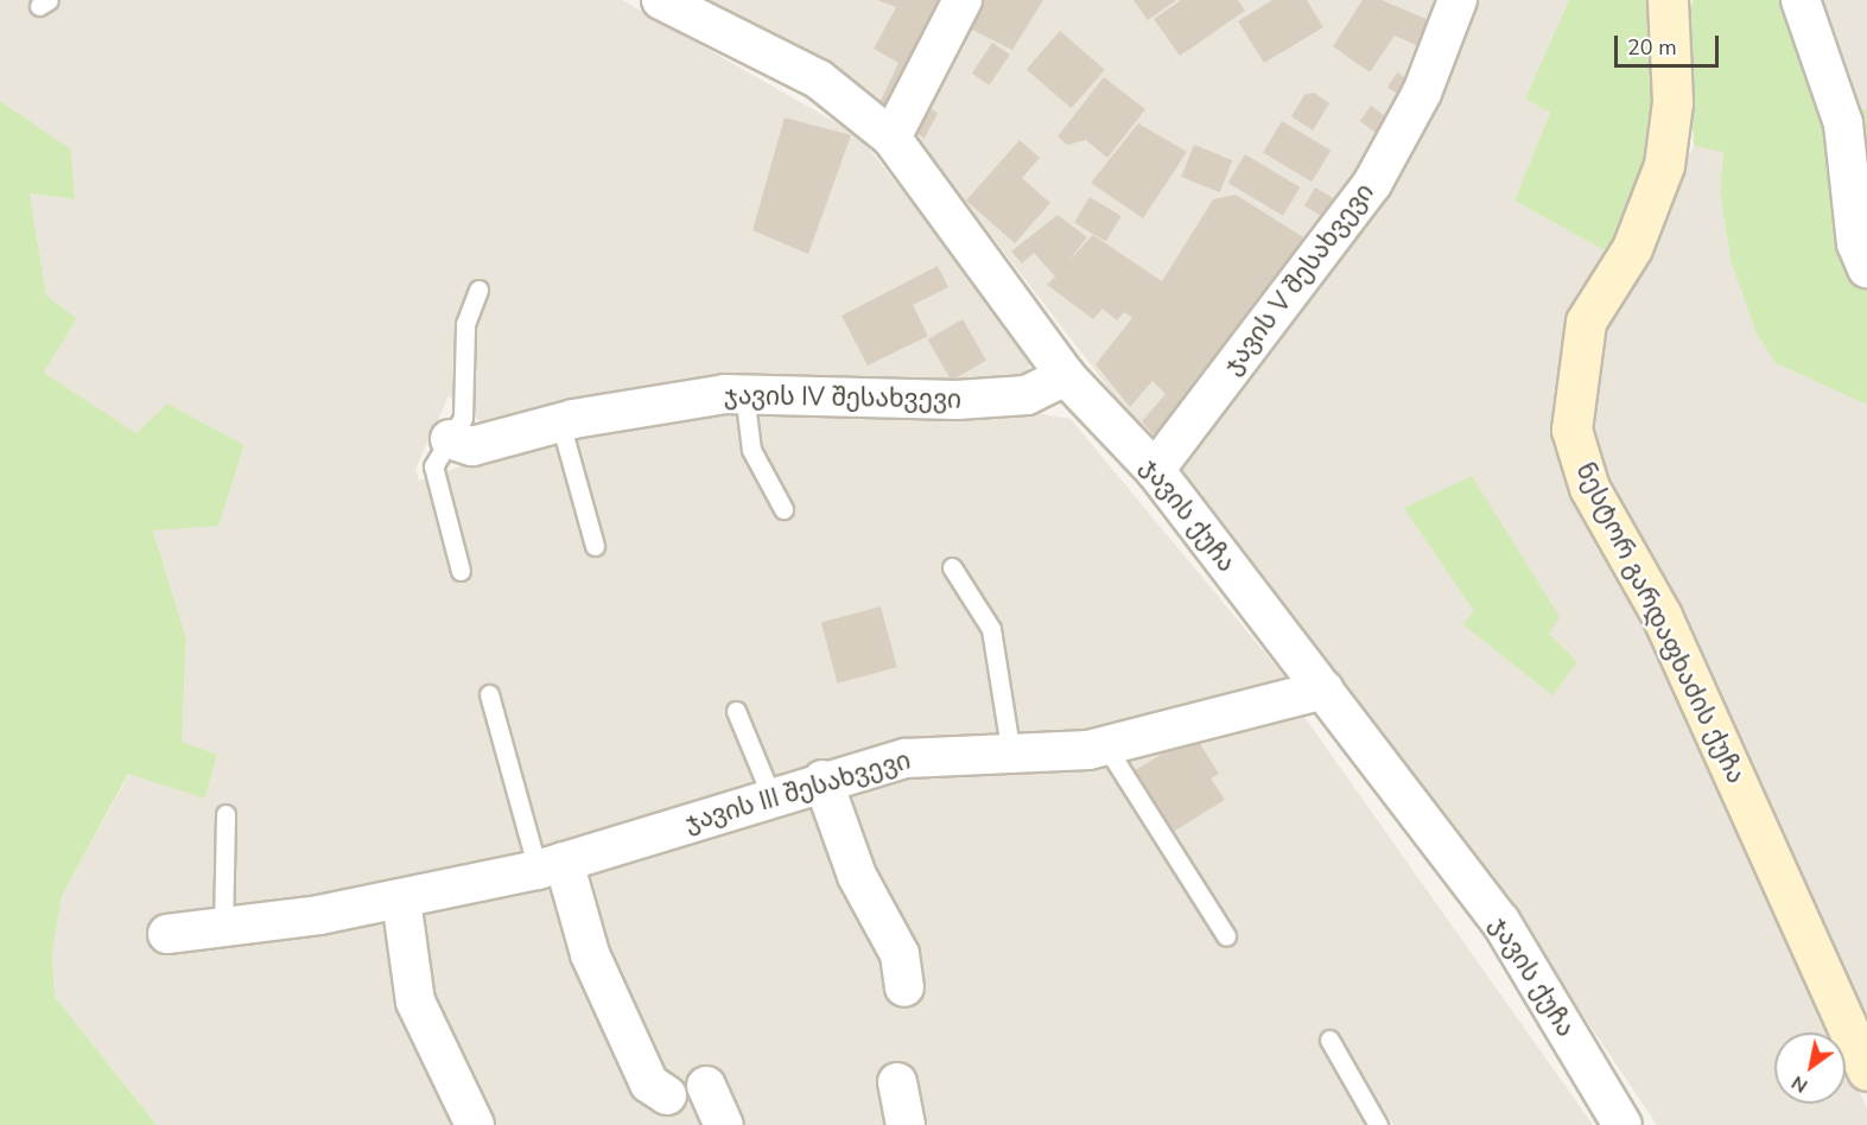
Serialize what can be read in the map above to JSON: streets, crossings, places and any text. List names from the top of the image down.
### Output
{
  "streets": {
    "street": [
      "ჯავის V შესახვევი",
      "ჯავის IV შესახვევი",
      "ჯავის ქუჩა",
      "ნესტორ გარდაფხაძის ქუჩა",
      "ჯავის III შესახვევი"
    ]
  },
  "crossings": [
    ["ჯავის V შესახვევი", "ჯავის ქუჩა"],
    ["ჯავის IV შესახვევი", "ჯავის ქუჩა"],
    ["ჯავის ქუჩა", "ჯავის III შესახვევი"]
  ],
  "scale_bar": "20 m",
  "north": "bottom left"
}
